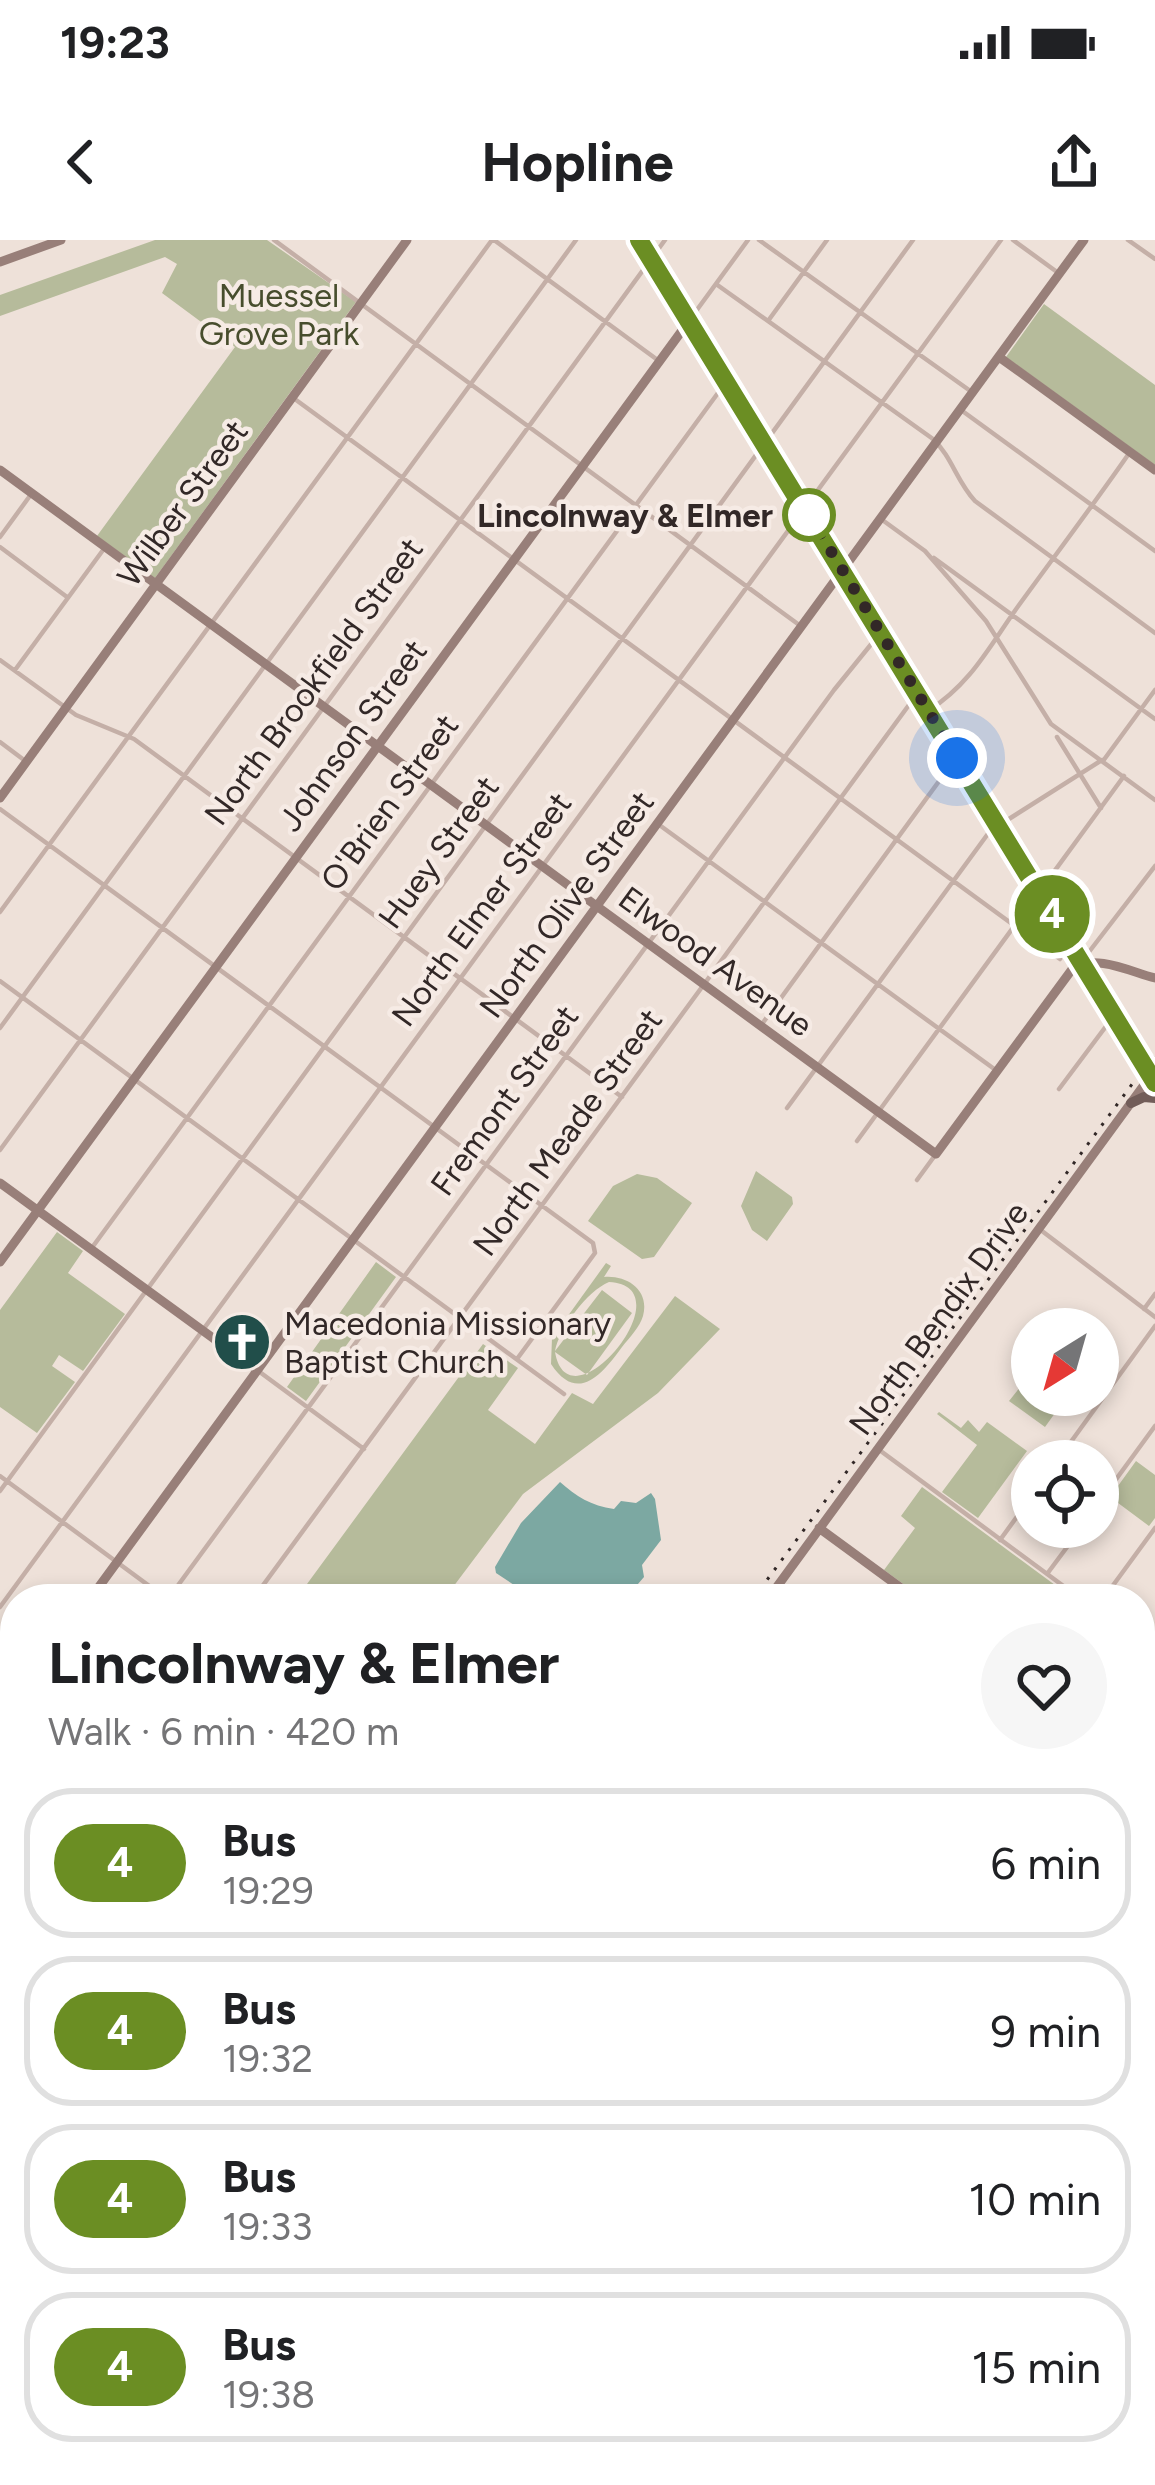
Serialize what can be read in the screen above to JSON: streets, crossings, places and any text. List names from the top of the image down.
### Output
{
  "streets": {
    "street": [
      "Wilber Street",
      "North Brookfield Street",
      "Johnson Street",
      "O'Brien Street",
      "Huey Street",
      "North Olive Street",
      "North Elmer Street",
      "Elwood Avenue",
      "Fremont Street",
      "North Meade Street",
      "North Bendix Drive"
    ]
  },
  "crossings": [
    ["Wilber Street", "Elwood Avenue"],
    ["North Brookfield Street", "Elwood Avenue"],
    ["Johnson Street", "Elwood Avenue"],
    ["O'Brien Street", "Elwood Avenue"],
    ["Huey Street", "Elwood Avenue"],
    ["North Olive Street", "Elwood Avenue"],
    ["North Elmer Street", "Elwood Avenue"],
    ["Elwood Avenue", "Fremont Street"],
    ["Elwood Avenue", "North Meade Street"]
  ],
  "parks": ["Muessel Grove Park"],
  "places": {
    "other": ["Lincolnway & Elmer"],
    "church": ["Macedonia Missionary Baptist Church"]
  },
  "lines": ["bus line 4"],
  "north": "bottom left",
  "page": {
    "status": "19:23",
    "header": "Hopline",
    "on_map": "4",
    "heading": ["Lincolnway & Elmer", "Walk · 6 min · 420 m"],
    "list": [
      {
        "mark": "4",
        "name": "Bus",
        "note": "19:29",
        "value": "6 min"
      },
      {
        "mark": "4",
        "name": "Bus",
        "note": "19:32",
        "value": "9 min"
      },
      {
        "mark": "4",
        "name": "Bus",
        "note": "19:33",
        "value": "10 min"
      },
      {
        "mark": "4",
        "name": "Bus",
        "note": "19:38",
        "value": "15 min"
      }
    ]
  }
}
